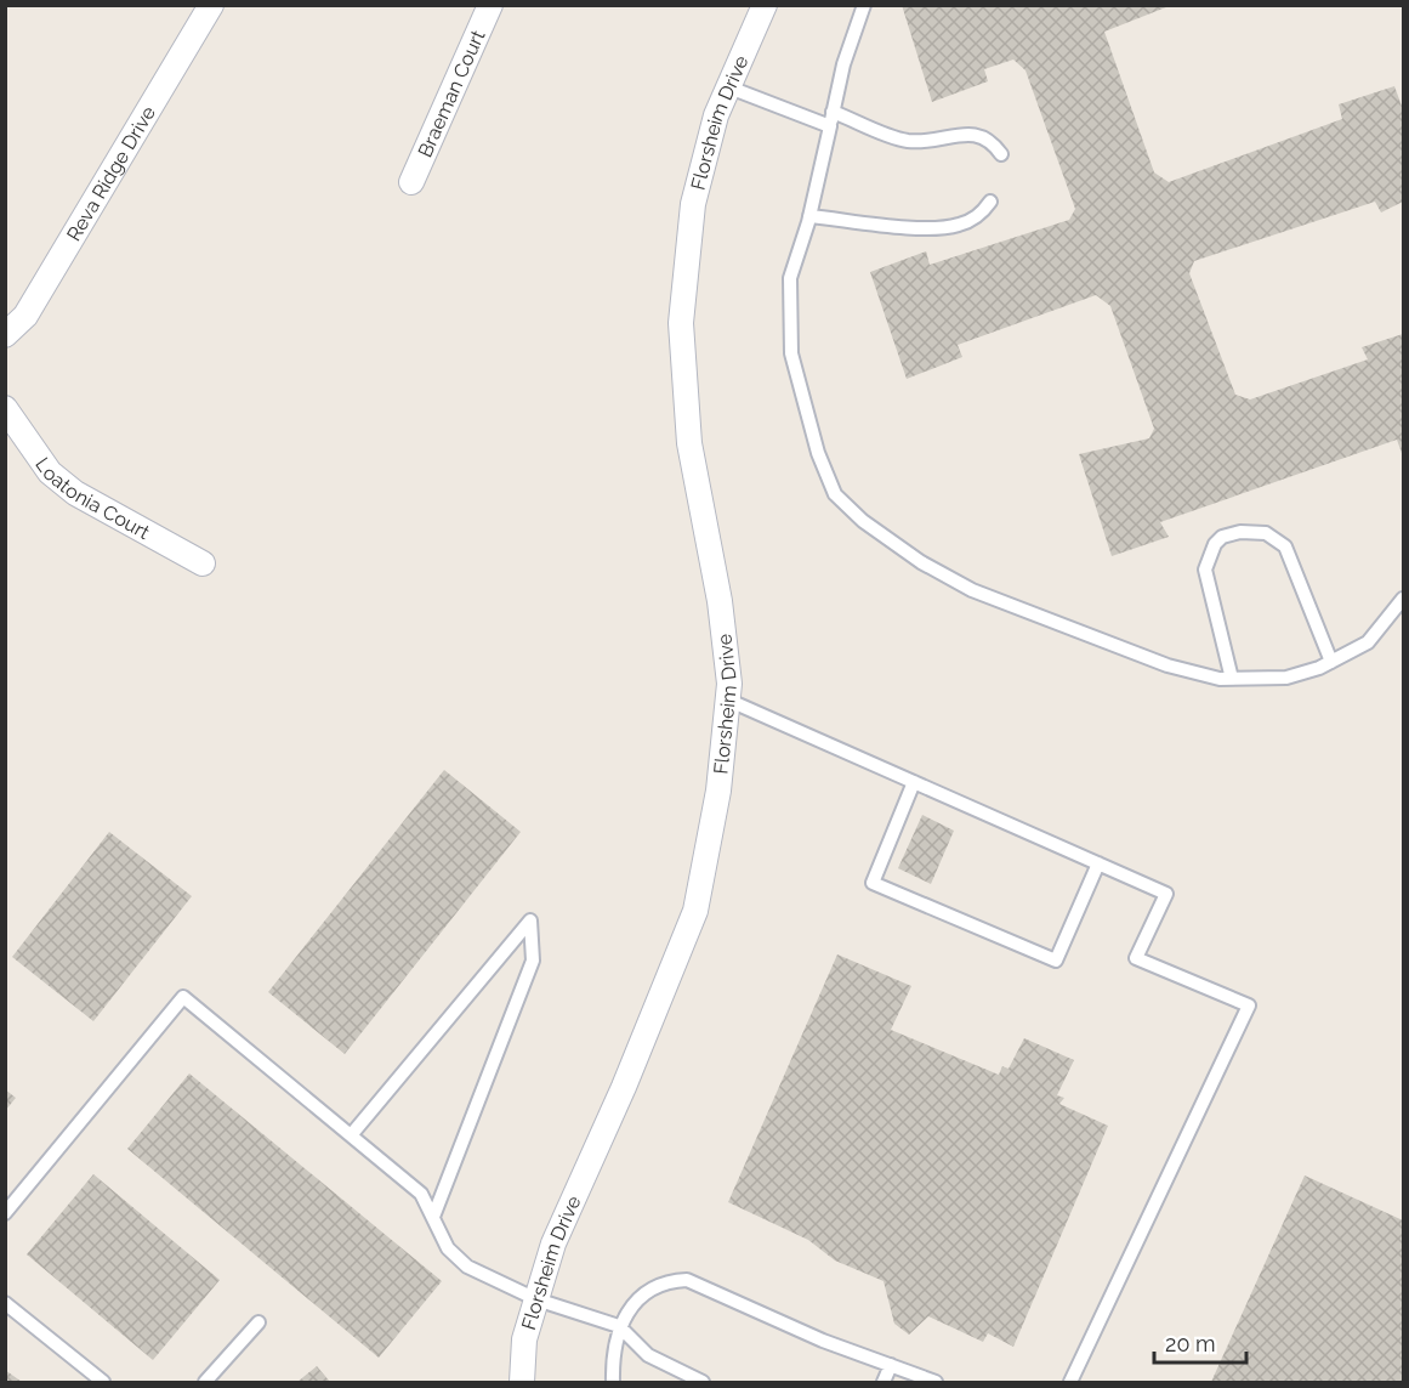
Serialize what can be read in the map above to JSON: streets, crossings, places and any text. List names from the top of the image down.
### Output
{
  "streets": {
    "street": [
      "Braeman Court",
      "Florsheim Drive",
      "Reva Ridge Drive",
      "Loatonia Court"
    ]
  },
  "scale_bar": "20 m"
}
